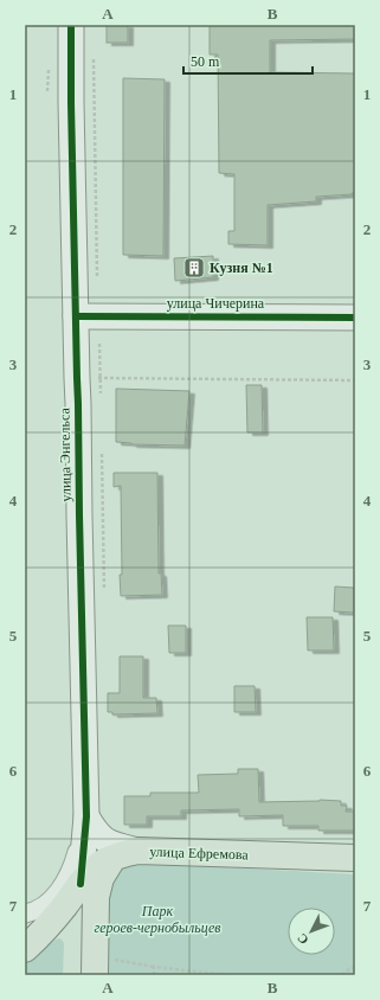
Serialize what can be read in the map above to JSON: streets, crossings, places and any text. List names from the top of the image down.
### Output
{
  "streets": {
    "main road": ["улица Ефремова"],
    "street": ["улица Чичерина", "улица Энгельса"]
  },
  "crossings": [
    ["улица Чичерина", "улица Энгельса"]
  ],
  "parks": ["Парк героев-чернобыльцев"],
  "places": {
    "building": ["Кузня №1"]
  },
  "scale_bar": "50 m",
  "north": "bottom left",
  "grid": {
    "columns": ["A", "B"],
    "rows": [
      "1",
      "2",
      "3",
      "4",
      "5",
      "6",
      "7"
    ]
  }
}
